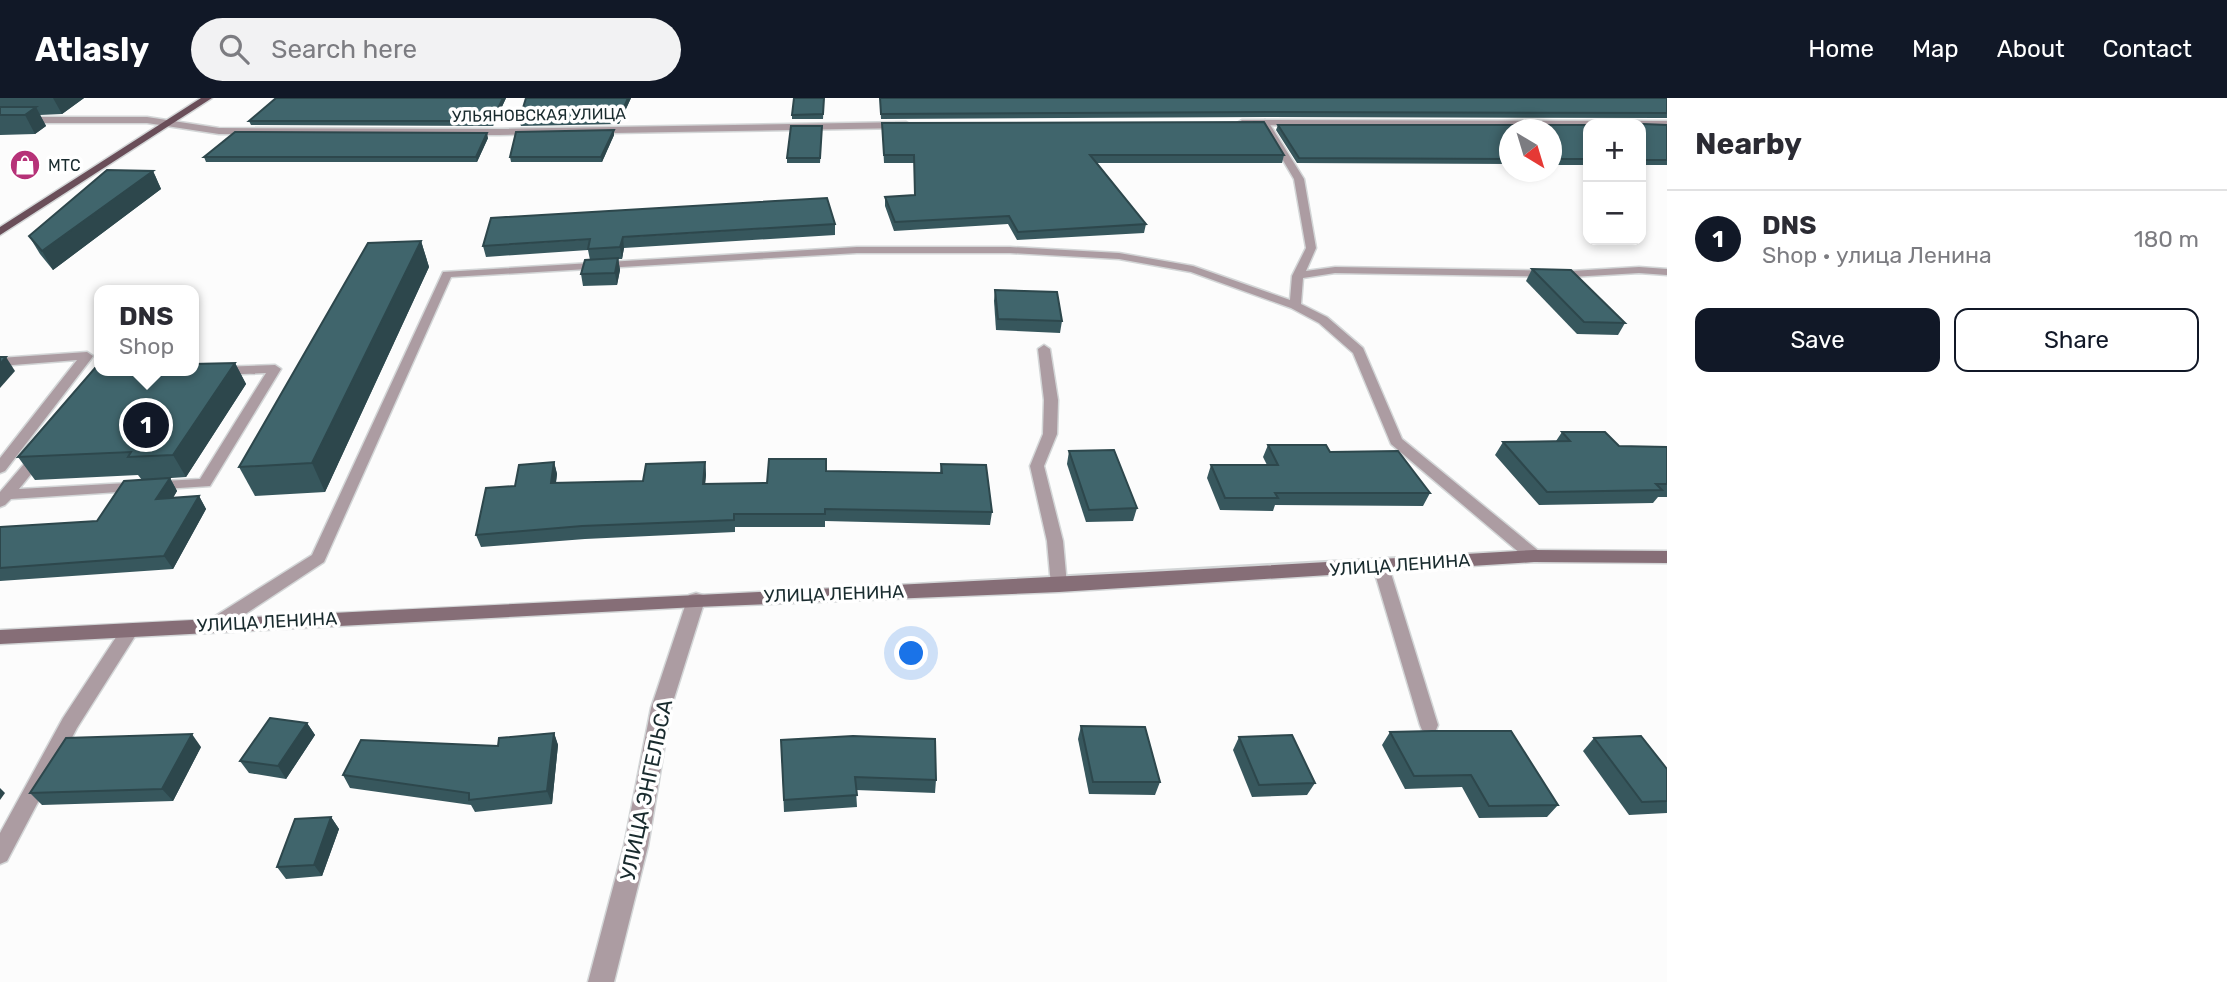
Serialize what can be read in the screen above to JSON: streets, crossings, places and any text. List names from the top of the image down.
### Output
{
  "streets": {
    "main road": ["УЛИЦА ЛЕНИНА"],
    "street": ["УЛЬЯНОВСКАЯ УЛИЦА", "УЛИЦА ЭНГЕЛЬСА"]
  },
  "crossings": [
    ["УЛИЦА ЛЕНИНА", "УЛИЦА ЭНГЕЛЬСА"]
  ],
  "places": {
    "shop": ["МТС"]
  },
  "north": "bottom right",
  "page": {
    "header": "Atlasly",
    "search": "Search here",
    "nav": [
      "Home",
      "Map",
      "About",
      "Contact"
    ],
    "heading": "Nearby",
    "map_buttons": ["+", "−"],
    "list": [
      {
        "mark": "1",
        "name": "DNS",
        "note": "Shop · улица Ленина",
        "value": "180 m"
      }
    ],
    "popup": ["DNS", "Shop"],
    "buttons": ["Save", "Share"],
    "pins": "1"
  }
}
